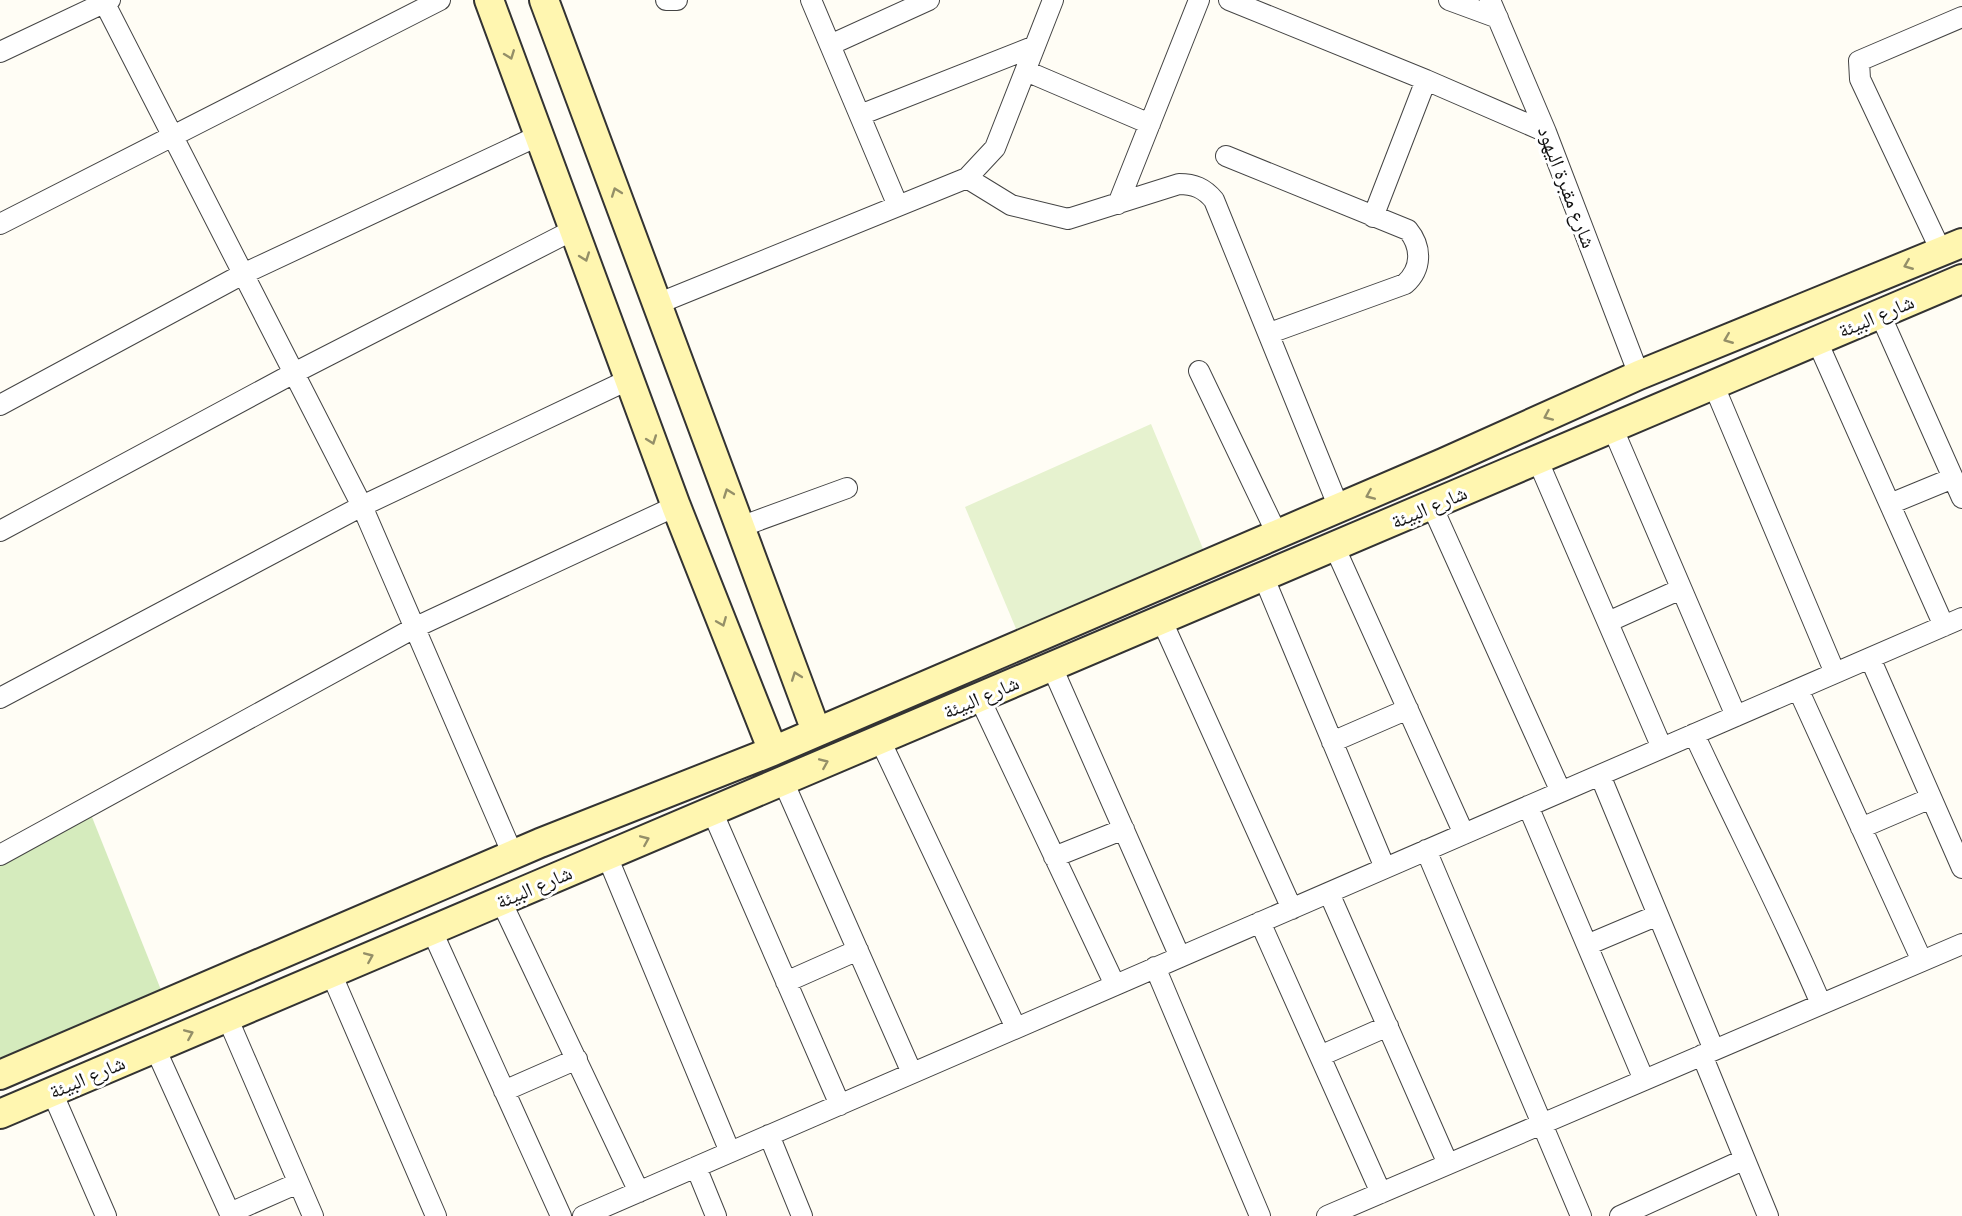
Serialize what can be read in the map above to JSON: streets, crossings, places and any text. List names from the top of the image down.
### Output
{
  "streets": {
    "street": ["شارع مقبرة اليهود", "شارع البيئة"]
  },
  "crossings": [
    ["شارع مقبرة اليهود", "شارع البيئة"]
  ]
}
